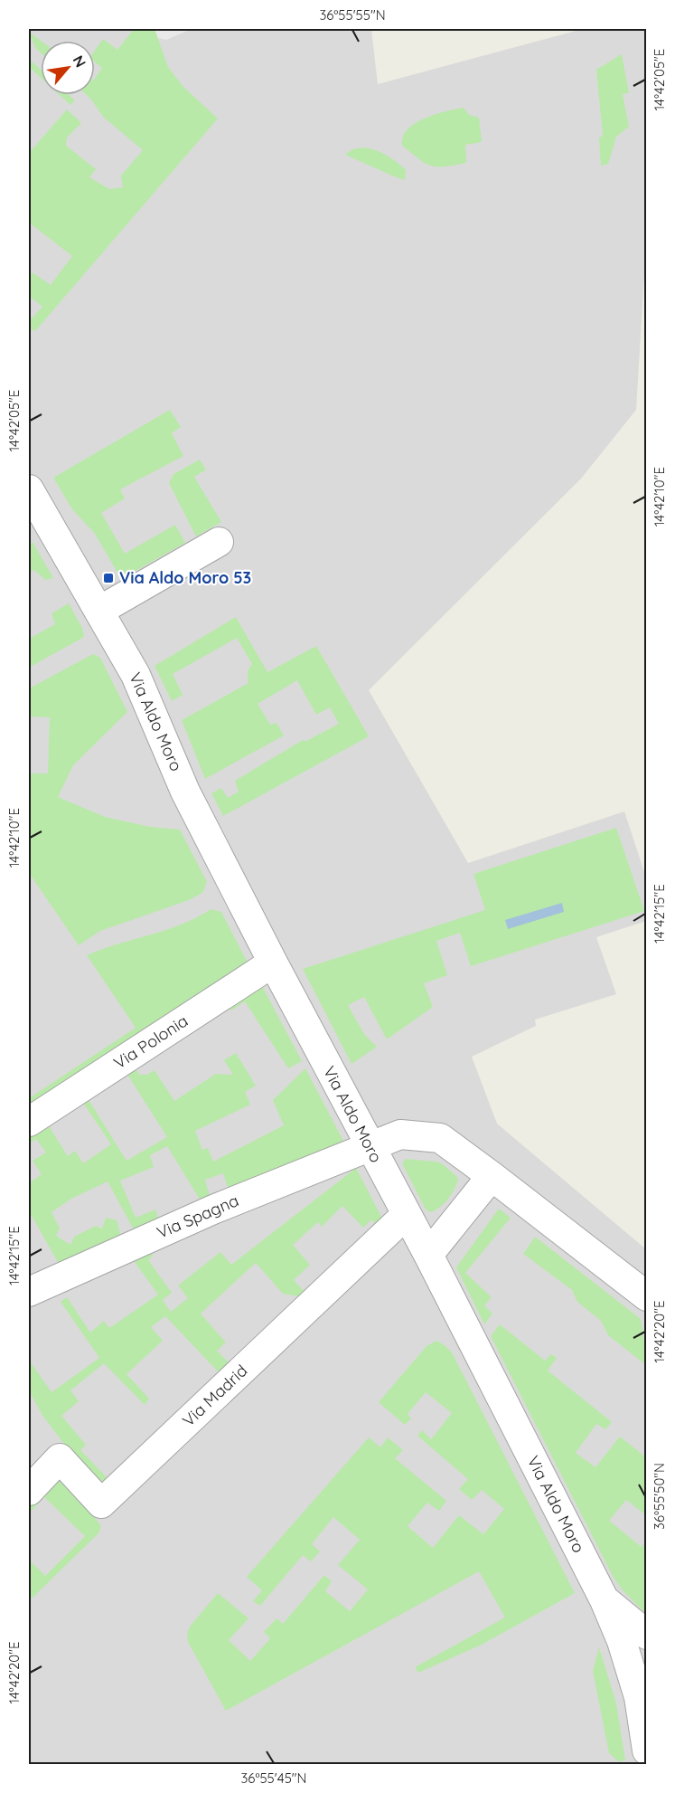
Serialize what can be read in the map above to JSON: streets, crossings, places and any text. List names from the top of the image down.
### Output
{
  "streets": {
    "street": [
      "Via Aldo Moro",
      "Via Polonia",
      "Via Spagna",
      "Via Madrid"
    ]
  },
  "crossings": [
    ["Via Aldo Moro", "Via Polonia"],
    ["Via Aldo Moro", "Via Spagna"],
    ["Via Aldo Moro", "Via Madrid"]
  ],
  "places": {
    "transit": ["Via Aldo Moro 53"]
  },
  "north": "top right",
  "coordinates": [
    "36°55'55\"N",
    "14°42'05\"E",
    "14°42'10\"E",
    "14°42'15\"E",
    "14°42'20\"E",
    "36°55'50\"N",
    "36°55'45\"N"
  ]
}
